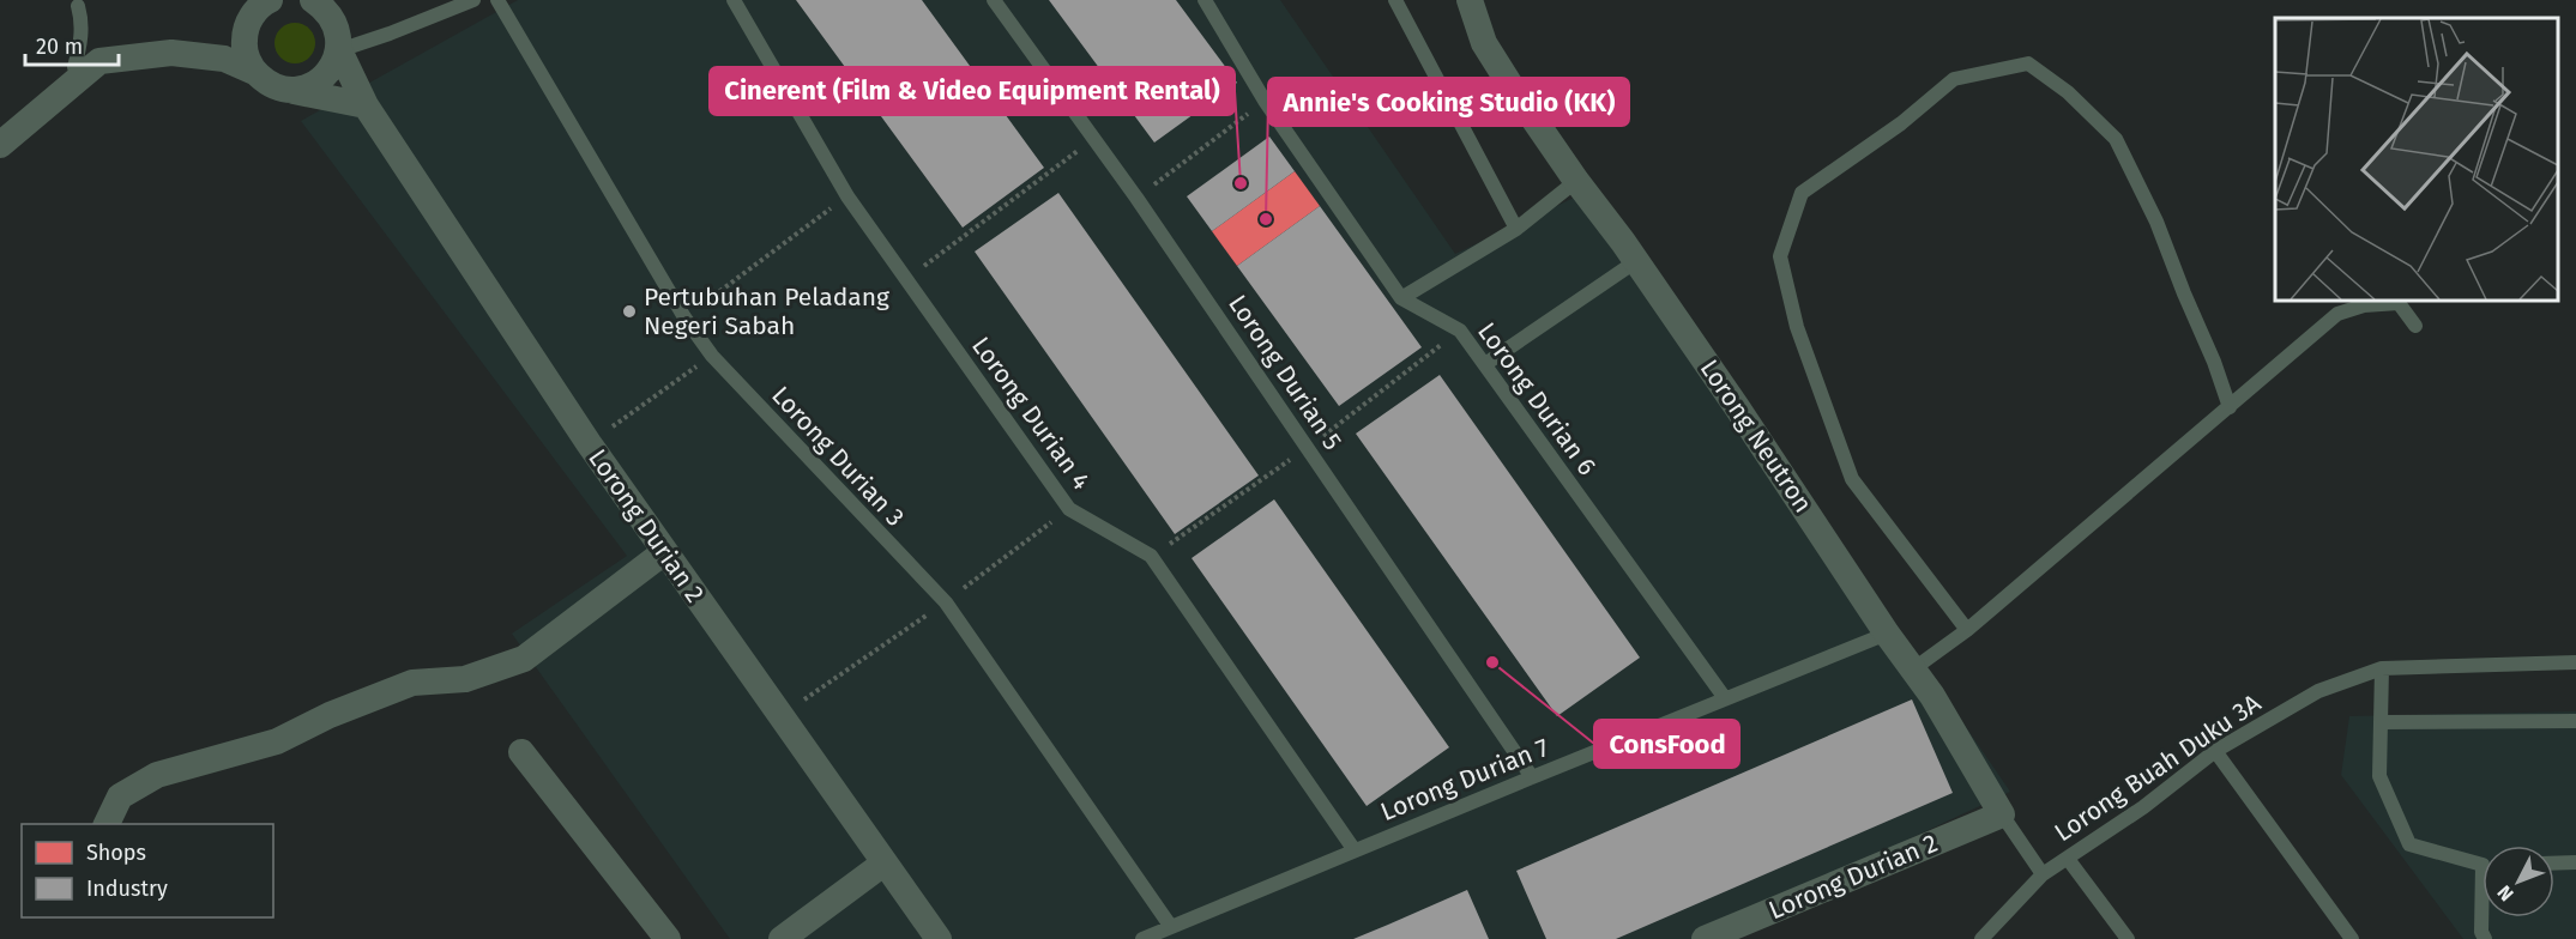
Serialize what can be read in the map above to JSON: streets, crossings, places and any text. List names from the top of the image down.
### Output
{
  "streets": {
    "street": ["Lorong Neutron", "Lorong Durian 2"],
    "lane": [
      "Lorong Durian 5",
      "Lorong Durian 6",
      "Lorong Durian 4",
      "Lorong Durian 3",
      "Lorong Buah Duku 3A",
      "Lorong Durian 7"
    ]
  },
  "crossings": [
    ["Lorong Durian 5", "Lorong Durian 7"],
    ["Lorong Durian 6", "Lorong Durian 7"],
    ["Lorong Durian 4", "Lorong Durian 7"],
    ["Lorong Neutron", "Lorong Durian 2"],
    ["Lorong Neutron", "Lorong Buah Duku 3A"],
    ["Lorong Neutron", "Lorong Durian 7"],
    ["Lorong Durian 3", "Lorong Durian 7"]
  ],
  "places": [
    "Cinerent (Film & Video Equipment Rental)",
    "Annie's Cooking Studio (KK)",
    "Pertubuhan Peladang Negeri Sabah",
    "ConsFood"
  ],
  "legend": ["Shops", "Industry"],
  "scale_bar": "20 m",
  "north": "bottom left"
}
